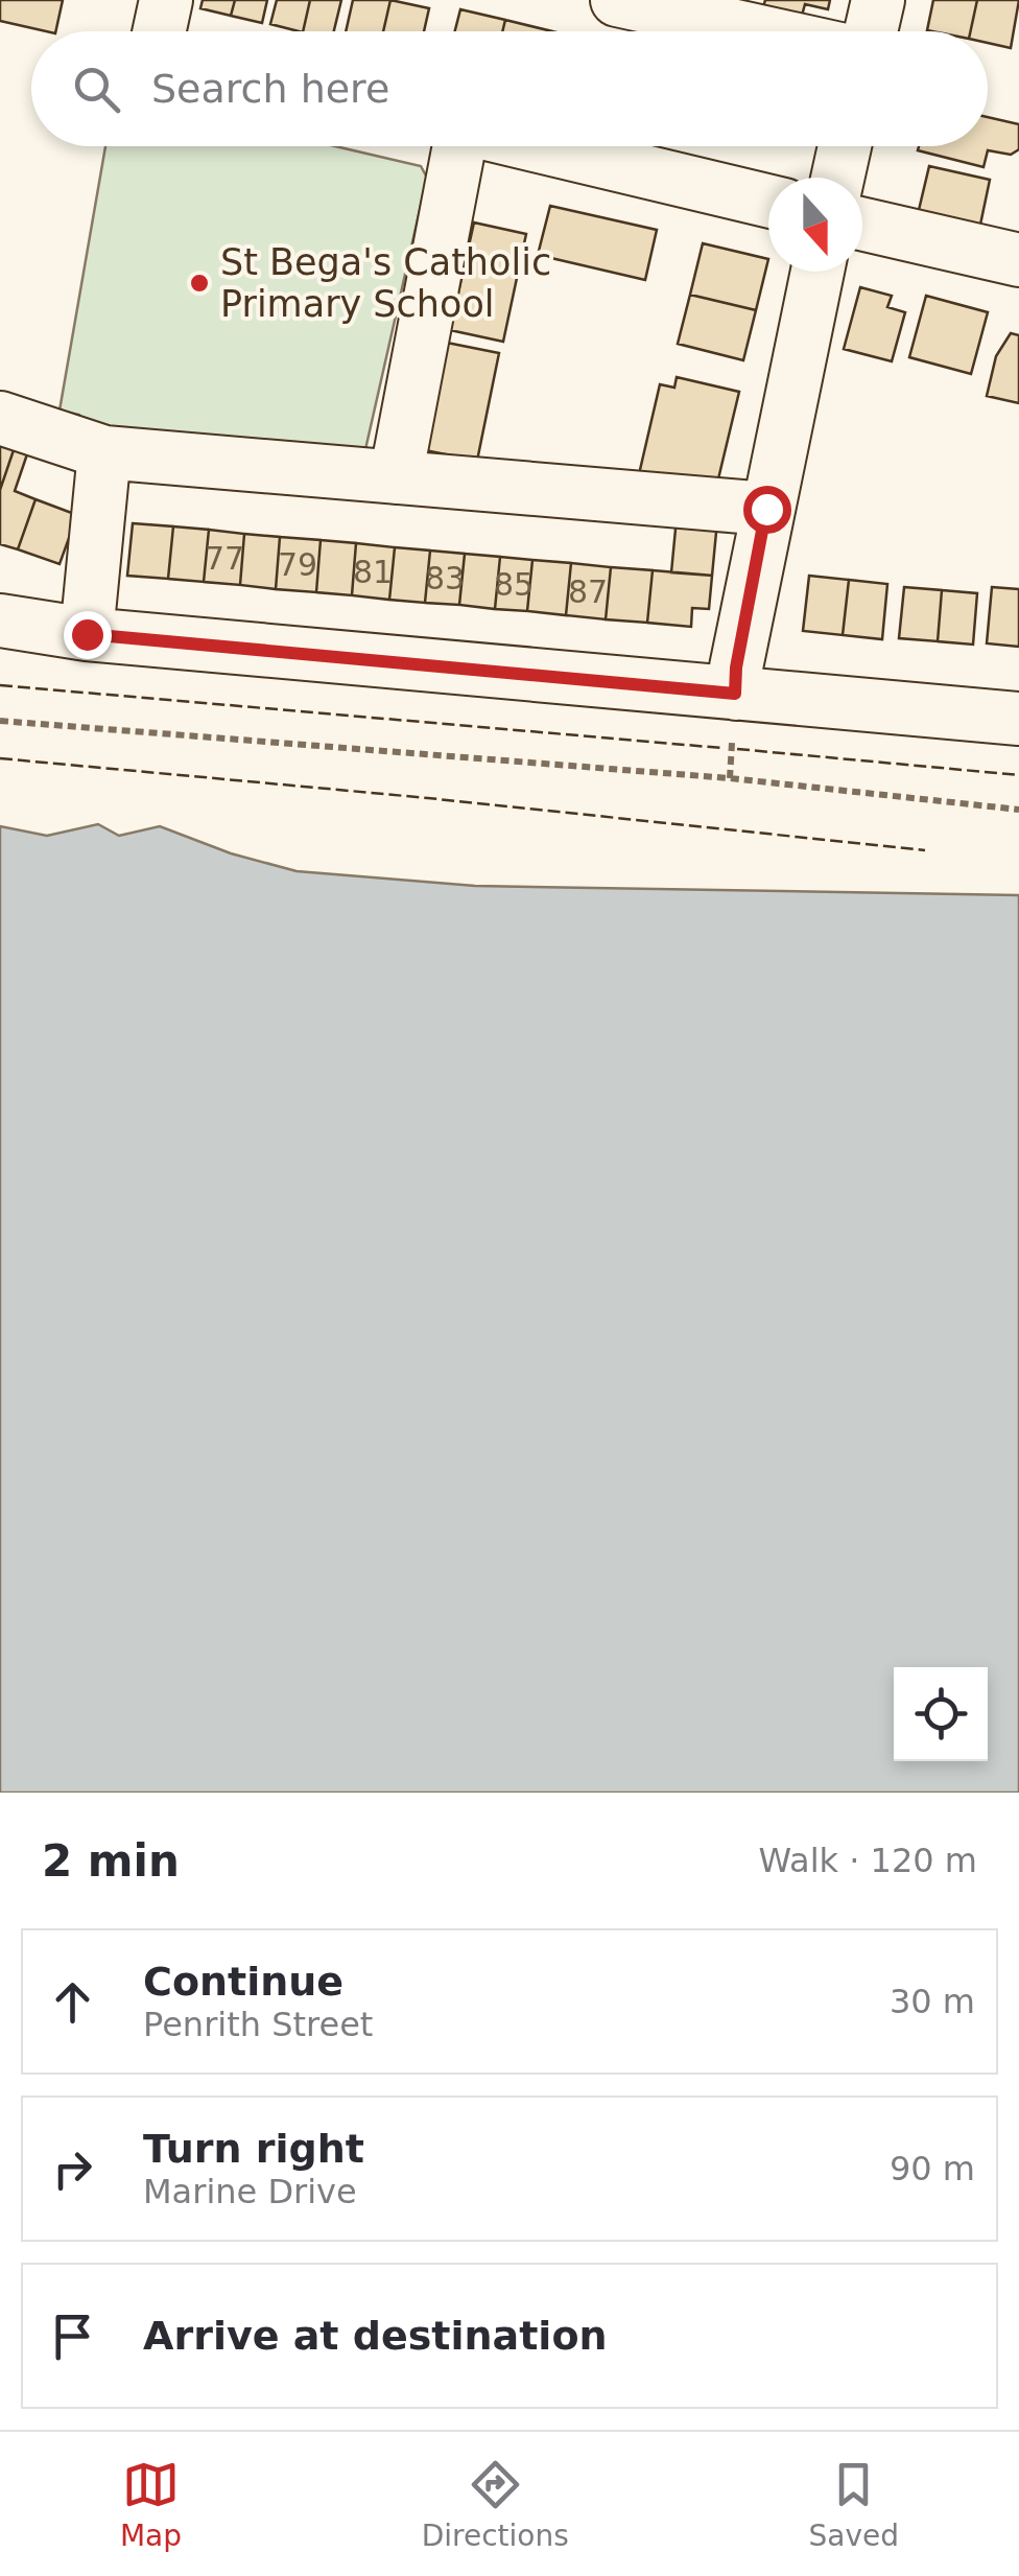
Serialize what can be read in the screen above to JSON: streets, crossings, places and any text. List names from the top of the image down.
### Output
{
  "places": ["St Bega's Catholic Primary School"],
  "house_numbers": [
    "77",
    "79",
    "81",
    "83",
    "85",
    "87"
  ],
  "north": "bottom",
  "page": {
    "search": "Search here",
    "heading": ["2 min", "Walk · 120 m"],
    "list": [
      ["Continue", "Penrith Street", "30 m"],
      ["Turn right", "Marine Drive", "90 m"],
      "Arrive at destination"
    ],
    "nav": ["Map", "Directions", "Saved"]
  }
}
